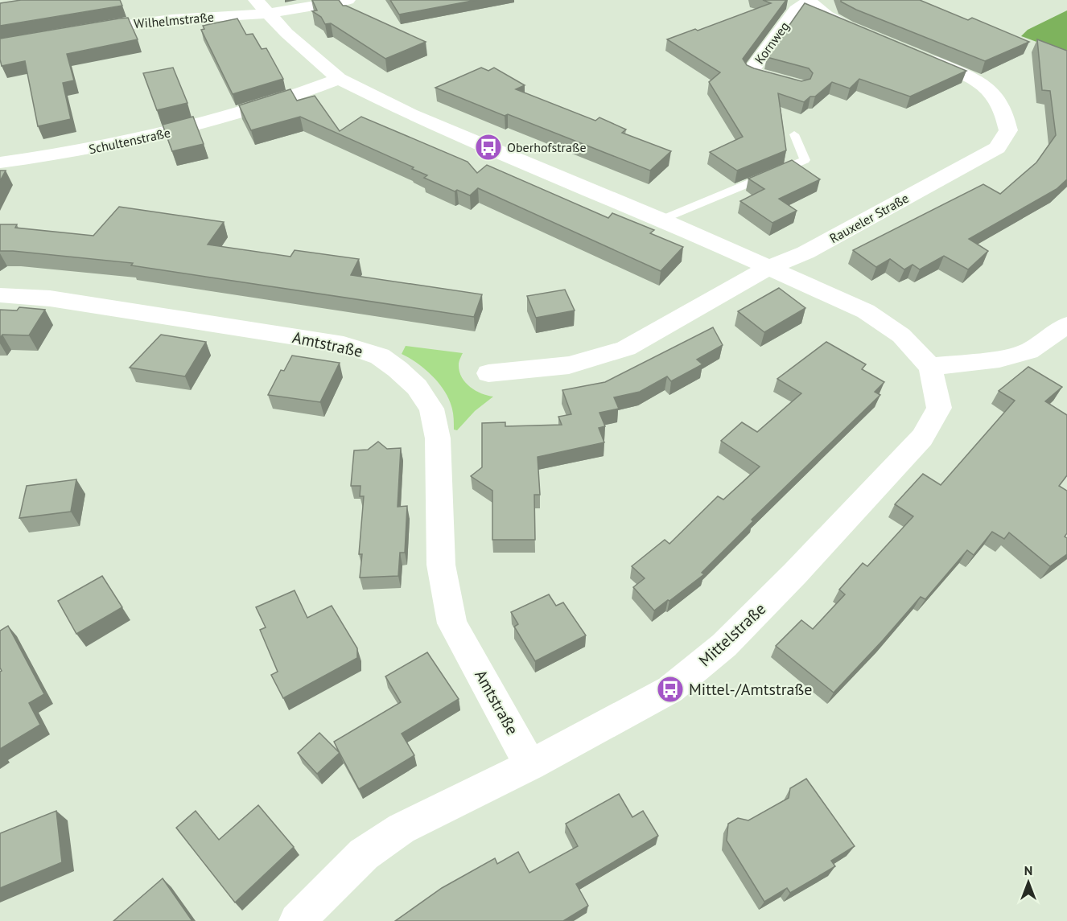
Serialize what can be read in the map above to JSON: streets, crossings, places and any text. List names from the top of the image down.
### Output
{
  "streets": {
    "street": [
      "Wilhelmstraße",
      "Kornweg",
      "Schultenstraße",
      "Rauxeler Straße",
      "Amtstraße",
      "Mittelstraße"
    ]
  },
  "crossings": [
    ["Amtstraße", "Mittelstraße"]
  ],
  "places": {
    "bus stop": ["Oberhofstraße", "Mittel-/Amtstraße"]
  },
  "north": "top"
}
